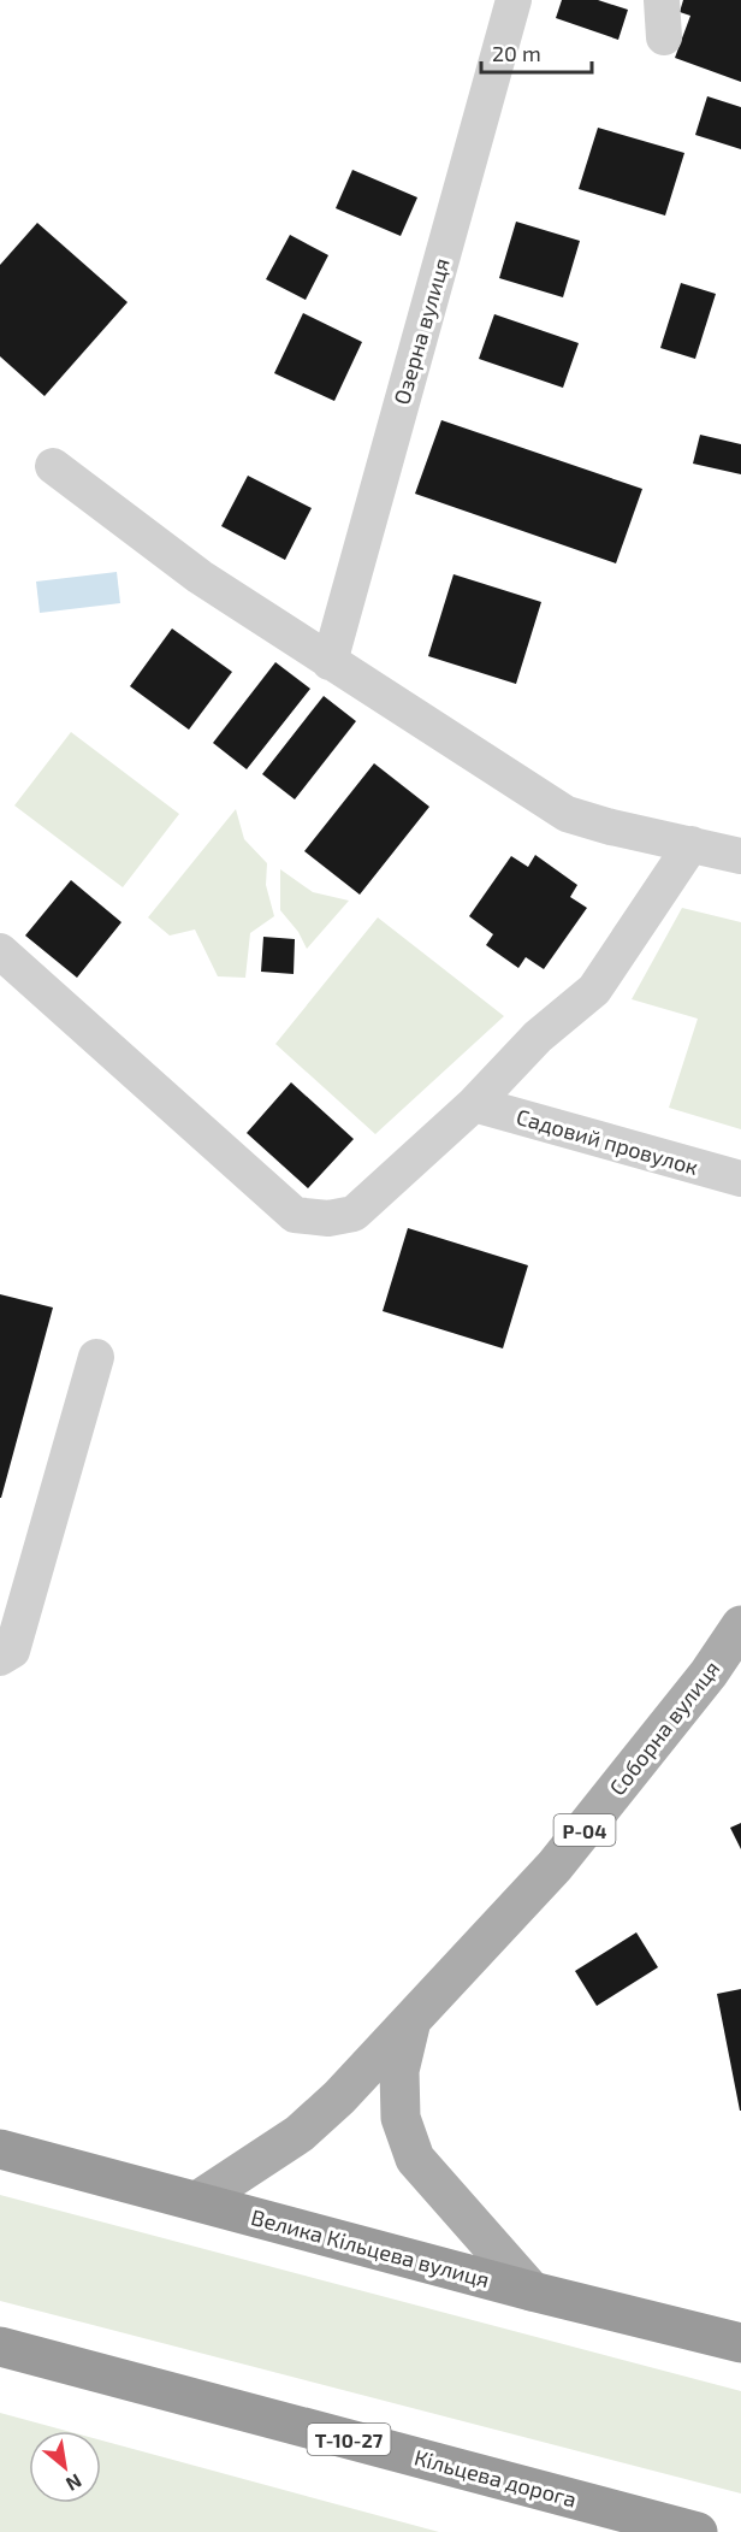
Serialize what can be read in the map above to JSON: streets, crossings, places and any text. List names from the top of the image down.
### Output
{
  "streets": {
    "highway": ["Велика Кільцева вулиця", "Т-10-27", "Кільцева дорога"],
    "main road": ["Соборна вулиця", "Р-04"],
    "street": ["Озерна вулиця", "Садовий провулок"]
  },
  "crossings": [
    ["Соборна вулиця", "Велика Кільцева вулиця"]
  ],
  "scale_bar": "20 m",
  "north": "bottom right"
}
